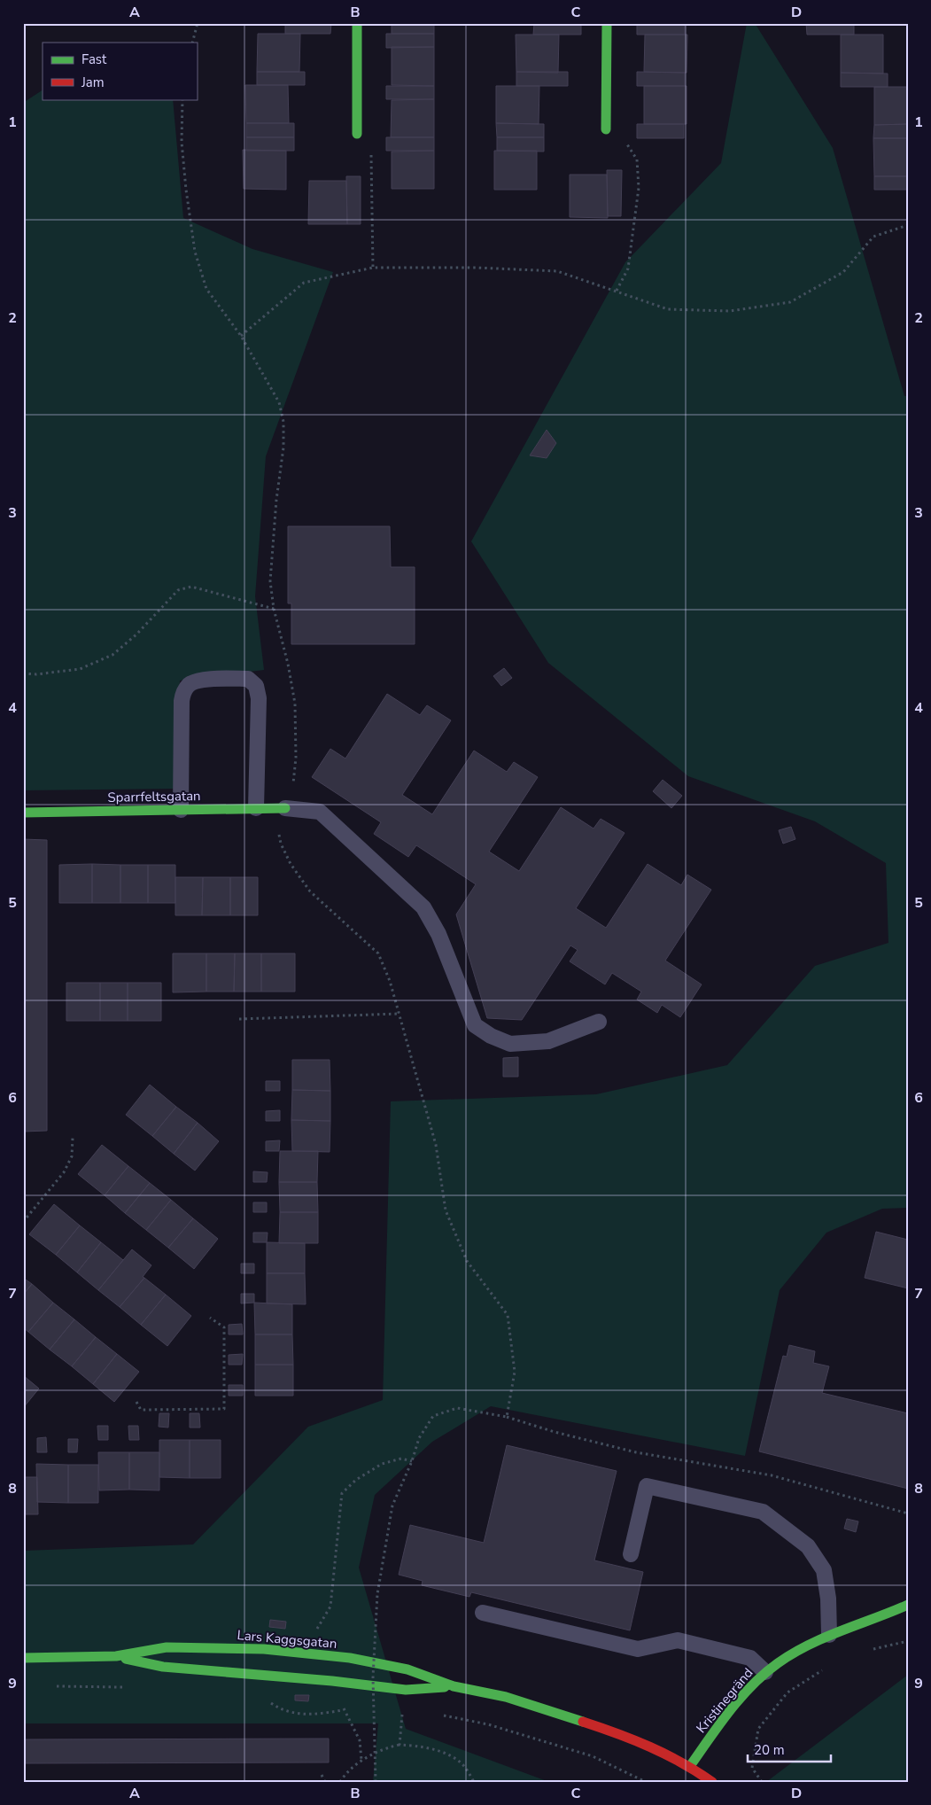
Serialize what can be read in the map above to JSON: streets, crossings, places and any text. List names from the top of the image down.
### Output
{
  "streets": {
    "street": ["Sparrfeltsgatan", "Lars Kaggsgatan", "Kristinegränd"]
  },
  "crossings": [
    ["Lars Kaggsgatan", "Kristinegränd"]
  ],
  "legend": ["Fast", "Jam"],
  "scale_bar": "20 m",
  "grid": {
    "columns": [
      "A",
      "B",
      "C",
      "D"
    ],
    "rows": [
      "1",
      "2",
      "3",
      "4",
      "5",
      "6",
      "7",
      "8",
      "9"
    ]
  }
}
